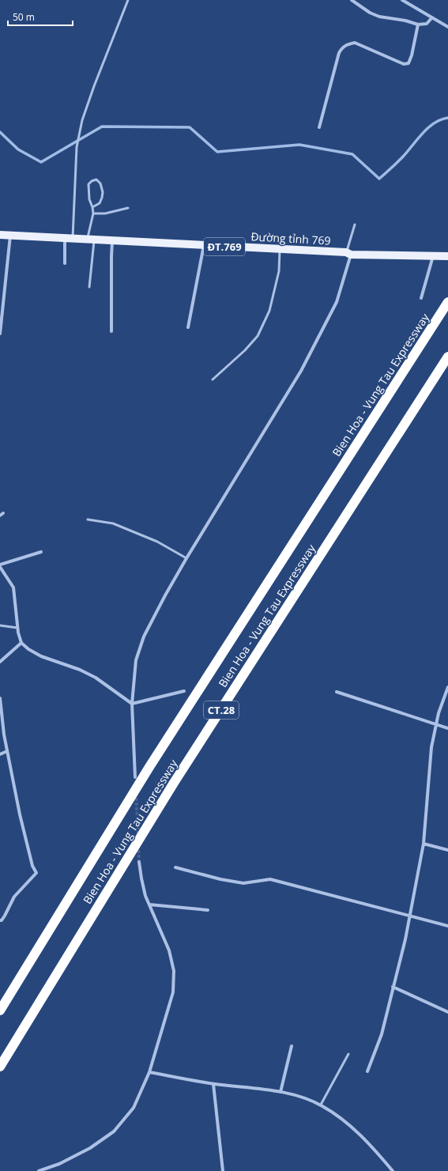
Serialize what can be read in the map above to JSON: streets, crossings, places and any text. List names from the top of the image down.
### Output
{
  "streets": {
    "highway": ["Bien Hoa - Vung Tau Expressway", "CT.28"],
    "main road": ["Đường tỉnh 769", "ĐT.769"]
  },
  "scale_bar": "50 m"
}
